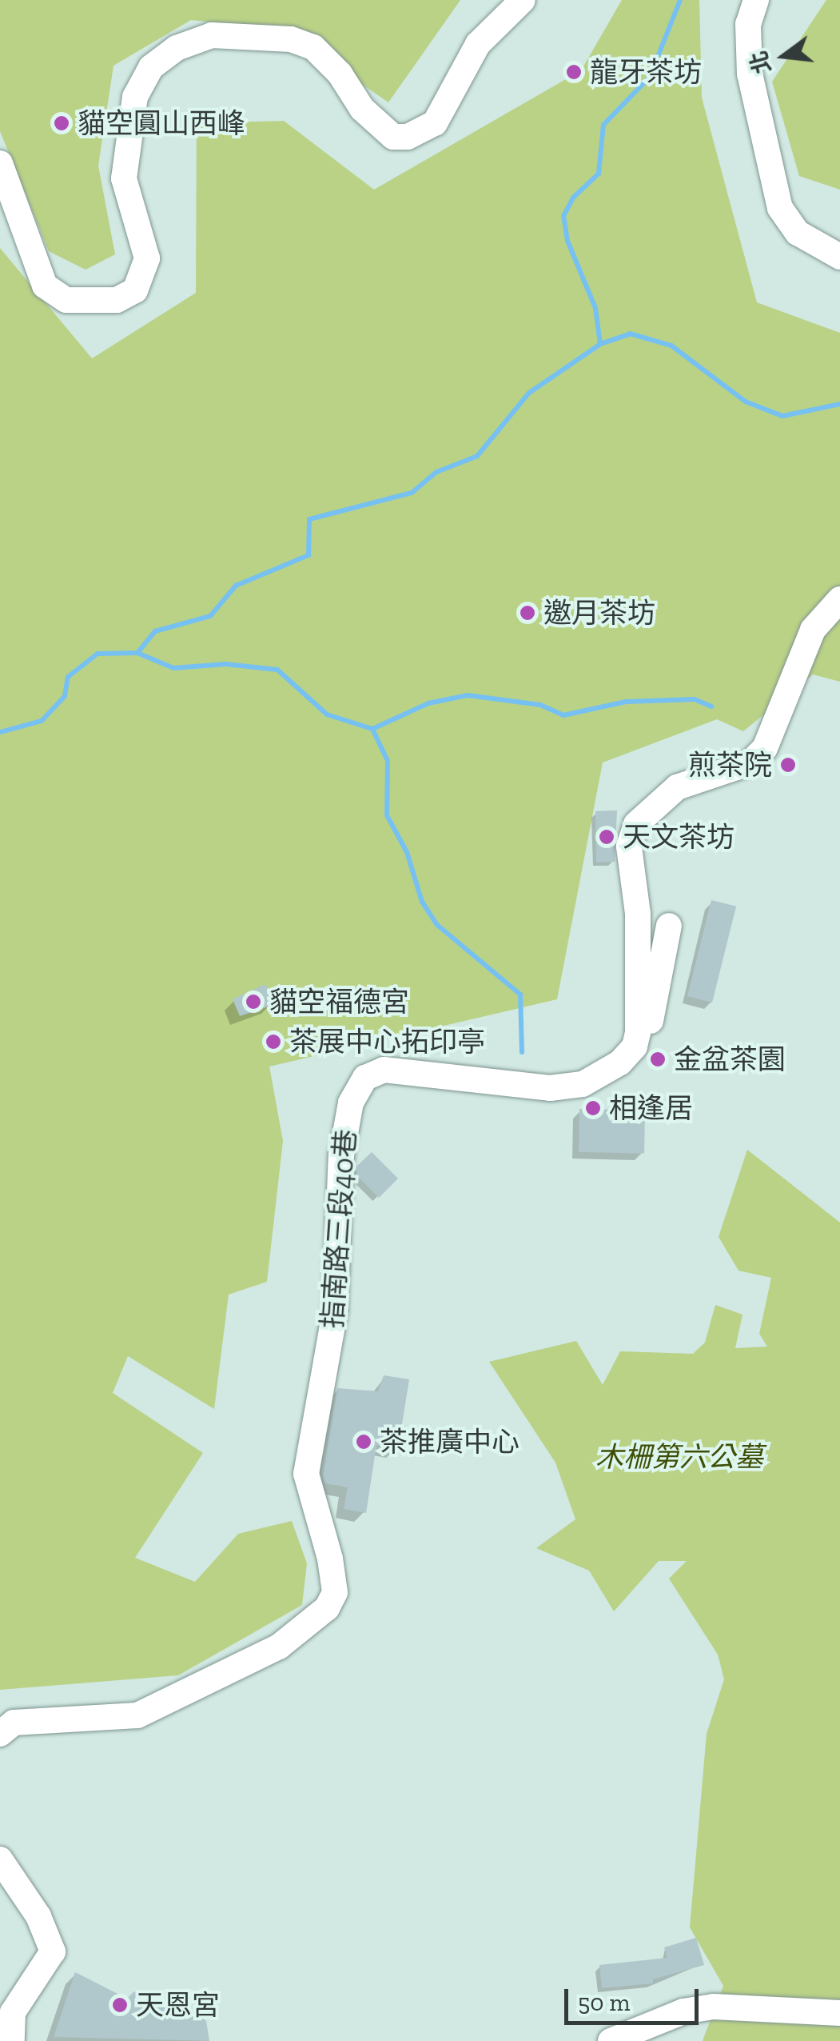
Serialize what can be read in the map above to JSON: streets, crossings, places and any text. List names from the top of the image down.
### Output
{
  "streets": {
    "street": ["指南路三段40巷"]
  },
  "parks": ["木柵第六公墓"],
  "places": [
    "龍牙茶坊",
    "貓空圓山西峰",
    "邀月茶坊",
    "煎茶院",
    "天文茶坊",
    "貓空福德宮",
    "茶展中心拓印亭",
    "金盆茶園",
    "相逢居",
    "茶推廣中心",
    "天恩宮"
  ],
  "scale_bar": "50 m",
  "north": "left"
}
